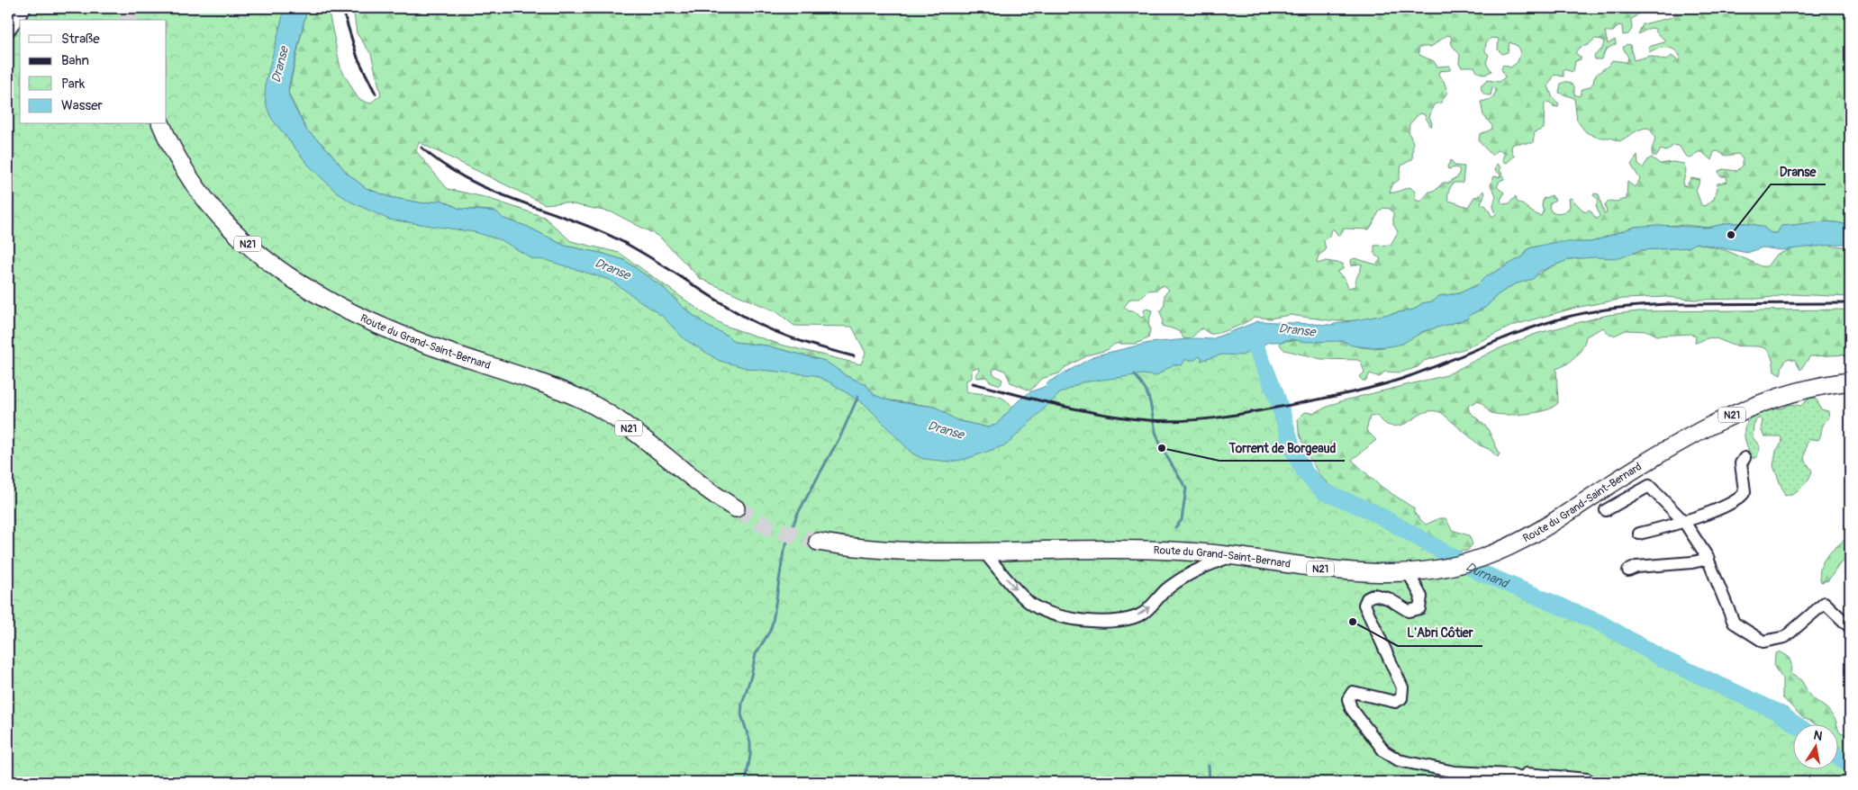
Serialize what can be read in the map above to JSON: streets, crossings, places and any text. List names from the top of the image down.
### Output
{
  "streets": {
    "main road": ["N21", "Route du Grand-Saint-Bernard"]
  },
  "water": ["Dranse", "Durnand"],
  "places": ["Dranse", "Torrent de Borgeaud", "L'Abri Côtier"],
  "legend": [
    "Straße",
    "Bahn",
    "Park",
    "Wasser"
  ],
  "north": "top"
}
